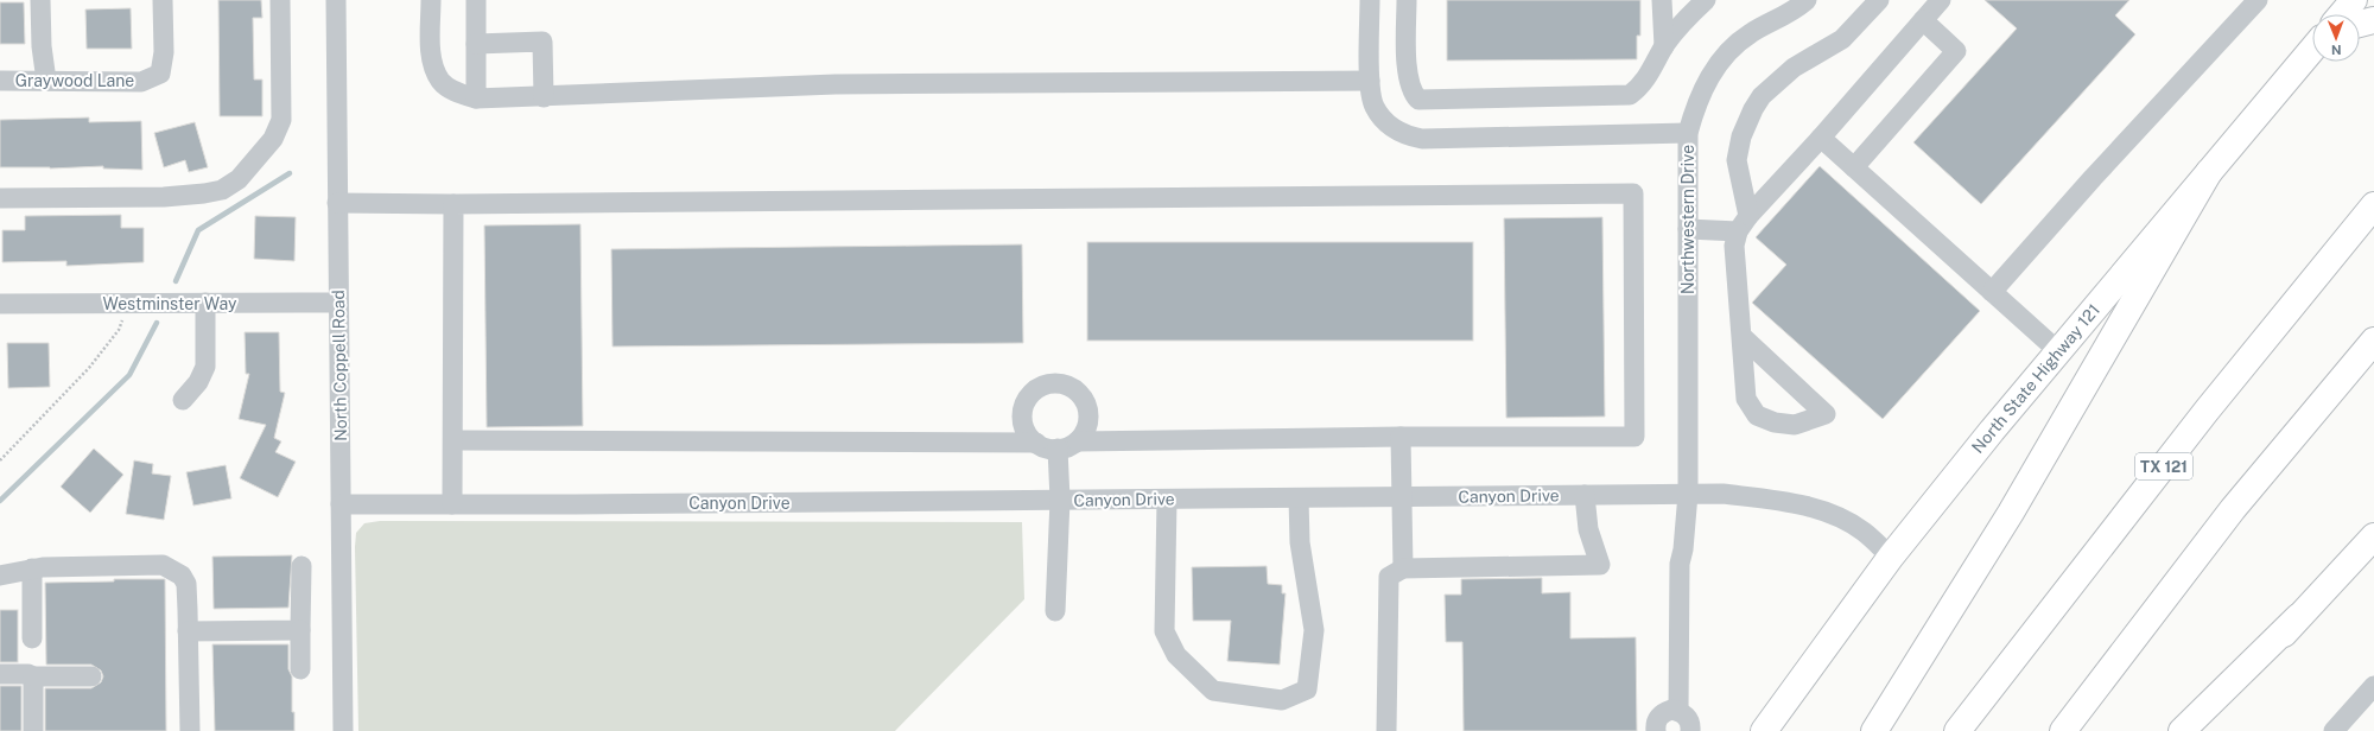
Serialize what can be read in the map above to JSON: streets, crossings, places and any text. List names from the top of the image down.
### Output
{
  "streets": {
    "main road": ["North State Highway 121", "TX 121"],
    "street": [
      "Graywood Lane",
      "Northwestern Drive",
      "Westminster Way",
      "North Coppell Road",
      "Canyon Drive"
    ]
  },
  "crossings": [
    ["Northwestern Drive", "Canyon Drive"],
    ["Westminster Way", "North Coppell Road"],
    ["North Coppell Road", "Canyon Drive"],
    ["North State Highway 121", "Canyon Drive"]
  ],
  "north": "bottom"
}
